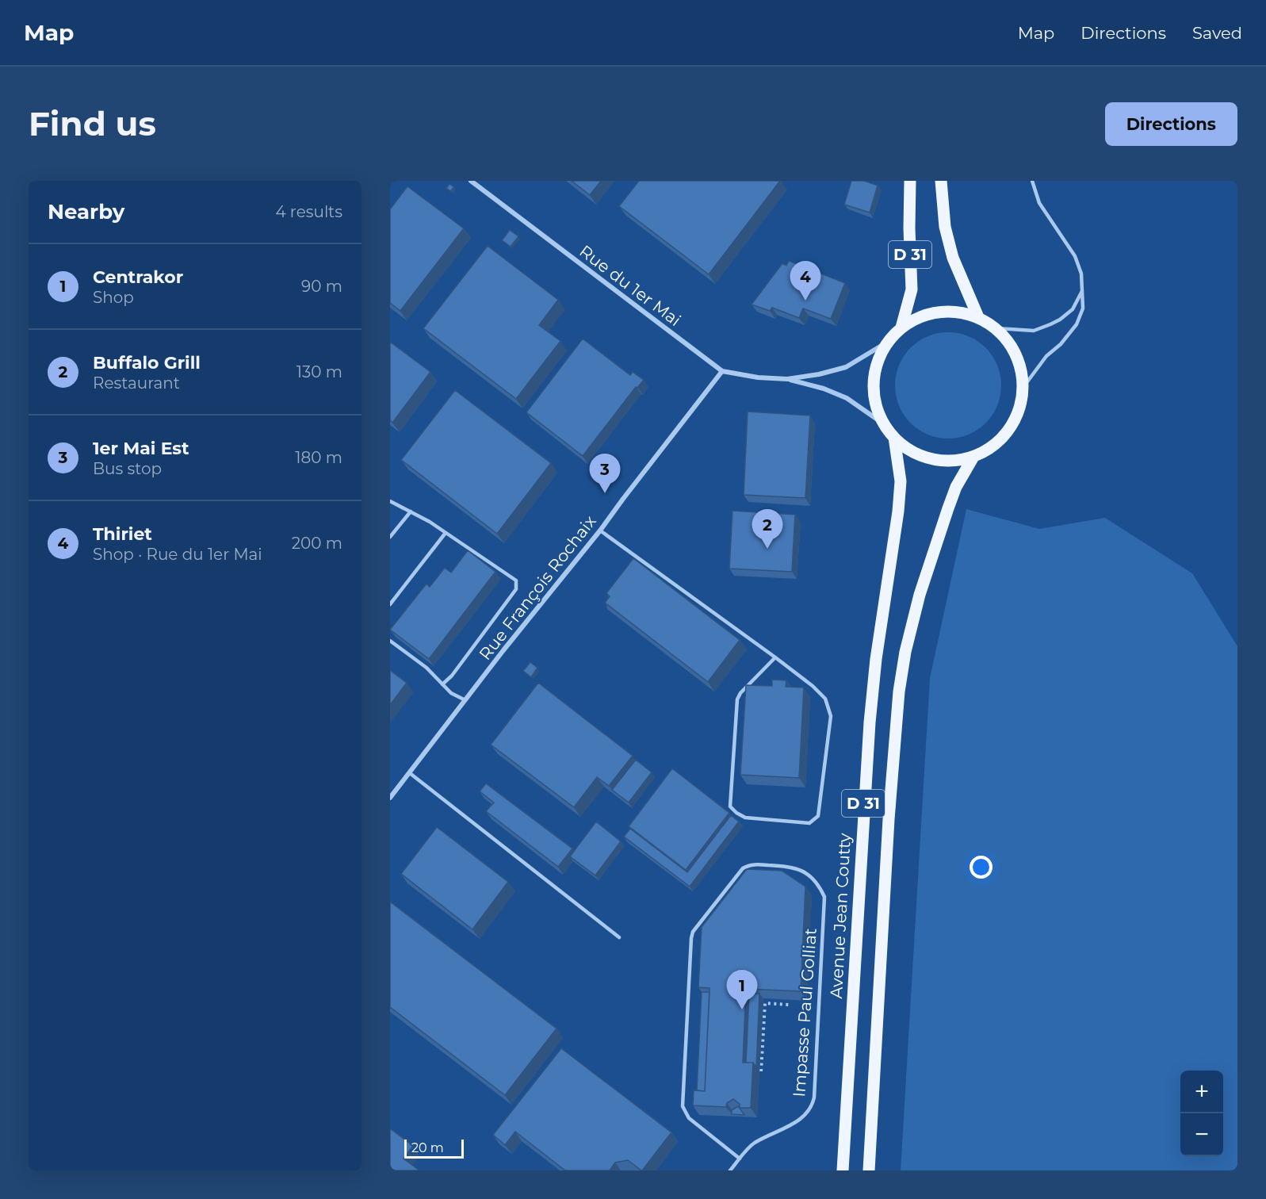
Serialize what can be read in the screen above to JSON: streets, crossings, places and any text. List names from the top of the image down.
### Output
{
  "streets": {
    "main road": ["D 31", "Avenue Jean Coutty"],
    "street": ["Rue du 1er Mai", "Rue François Rochaix"],
    "lane": ["Impasse Paul Golliat"]
  },
  "crossings": [
    ["D 31", "Rue du 1er Mai"],
    ["D 31", "Avenue Jean Coutty"],
    ["Rue du 1er Mai", "Rue François Rochaix"],
    ["Rue du 1er Mai", "Avenue Jean Coutty"]
  ],
  "scale_bar": "20 m",
  "page": {
    "header": "Map",
    "nav": ["Map", "Directions", "Saved"],
    "buttons": "Directions",
    "title": "Find us",
    "heading": ["Nearby", "4 results"],
    "list": [
      {
        "mark": "1",
        "name": "Centrakor",
        "note": "Shop",
        "value": "90 m"
      },
      {
        "mark": "2",
        "name": "Buffalo Grill",
        "note": "Restaurant",
        "value": "130 m"
      },
      {
        "mark": "3",
        "name": "1er Mai Est",
        "note": "Bus stop",
        "value": "180 m"
      },
      {
        "mark": "4",
        "name": "Thiriet",
        "note": "Shop · Rue du 1er Mai",
        "value": "200 m"
      }
    ],
    "pins": [
      "4",
      "3",
      "2",
      "1"
    ],
    "map_buttons": ["+", "−"],
    "scale": "20 m"
  }
}
